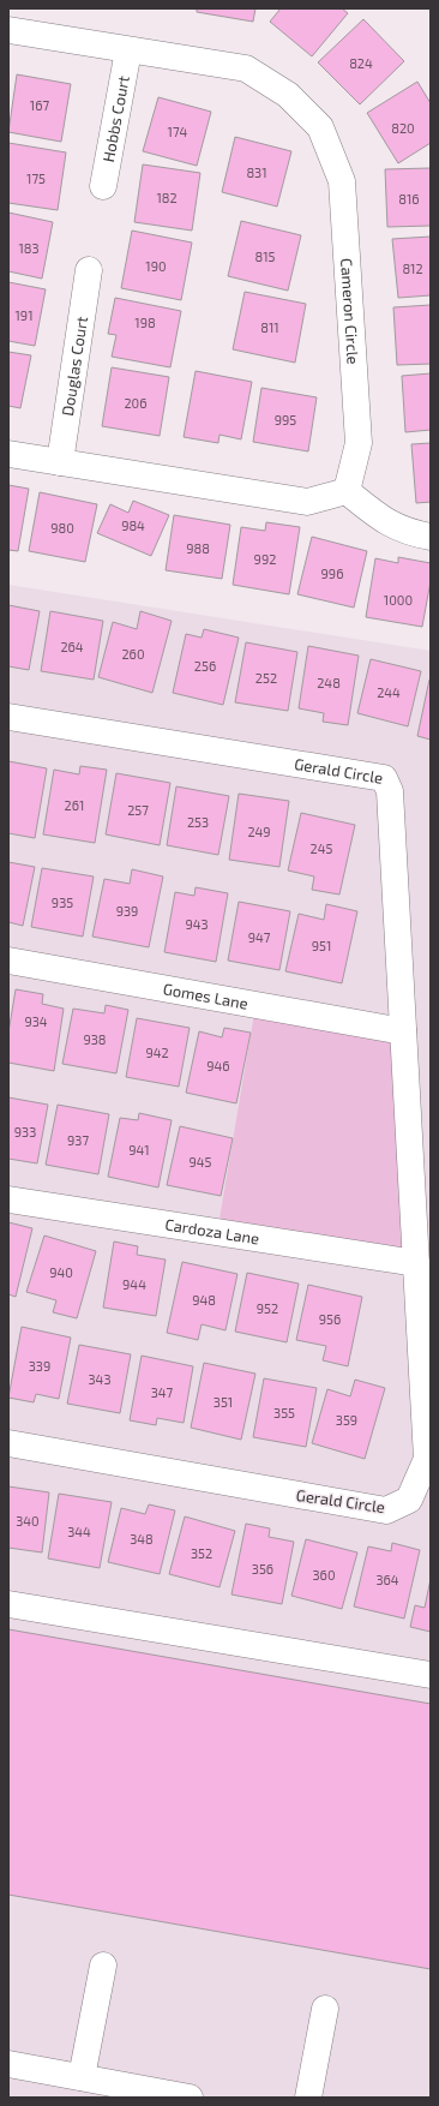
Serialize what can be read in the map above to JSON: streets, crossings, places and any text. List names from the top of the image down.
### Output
{
  "streets": {
    "street": [
      "Hobbs Court",
      "Cameron Circle",
      "Douglas Court",
      "Gerald Circle",
      "Gomes Lane",
      "Cardoza Lane"
    ]
  },
  "crossings": [
    ["Hobbs Court", "Cameron Circle"],
    ["Gerald Circle", "Gomes Lane"],
    ["Gerald Circle", "Cardoza Lane"]
  ],
  "house_numbers": [
    "824",
    "167",
    "820",
    "174",
    "831",
    "175",
    "182",
    "816",
    "183",
    "815",
    "190",
    "812",
    "191",
    "198",
    "811",
    "206",
    "995",
    "984",
    "980",
    "988",
    "992",
    "996",
    "1000",
    "264",
    "260",
    "256",
    "252",
    "248",
    "244",
    "261",
    "257",
    "253",
    "249",
    "245",
    "935",
    "939",
    "943",
    "947",
    "951",
    "934",
    "938",
    "942",
    "946",
    "933",
    "937",
    "941",
    "945",
    "940",
    "944",
    "948",
    "952",
    "956",
    "339",
    "343",
    "347",
    "351",
    "355",
    "359",
    "340",
    "344",
    "348",
    "352",
    "356",
    "360",
    "364"
  ]
}
